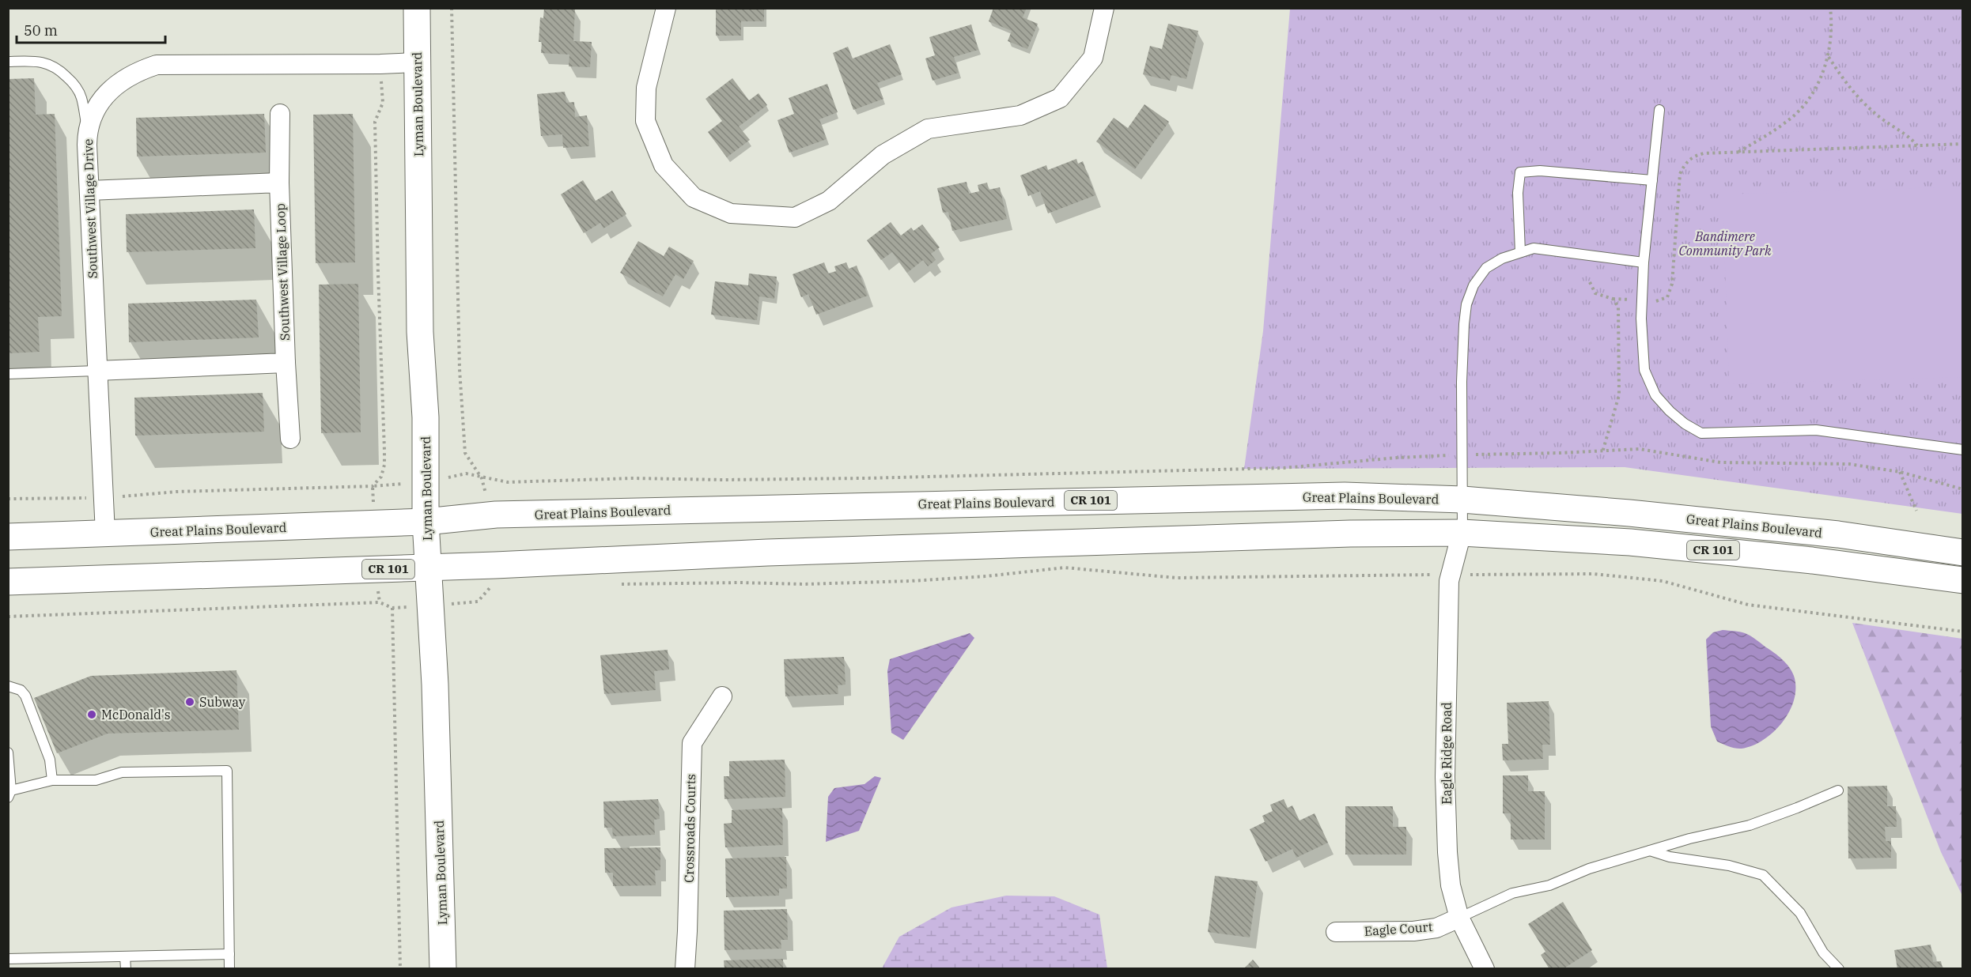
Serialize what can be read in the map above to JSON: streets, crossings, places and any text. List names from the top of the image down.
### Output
{
  "streets": {
    "main road": ["Lyman Boulevard", "Great Plains Boulevard", "CR 101"],
    "street": [
      "Southwest Village Drive",
      "Southwest Village Loop",
      "Eagle Ridge Road",
      "Crossroads Courts",
      "Eagle Court"
    ]
  },
  "crossings": [
    ["Lyman Boulevard", "Southwest Village Drive"],
    ["Lyman Boulevard", "Great Plains Boulevard"],
    ["Lyman Boulevard", "CR 101"],
    ["Southwest Village Drive", "Great Plains Boulevard"],
    ["CR 101", "Eagle Ridge Road"],
    ["Eagle Ridge Road", "Eagle Court"]
  ],
  "parks": ["Bandimere Community Park"],
  "places": ["Subway", "McDonald's"],
  "scale_bar": "50 m"
}
